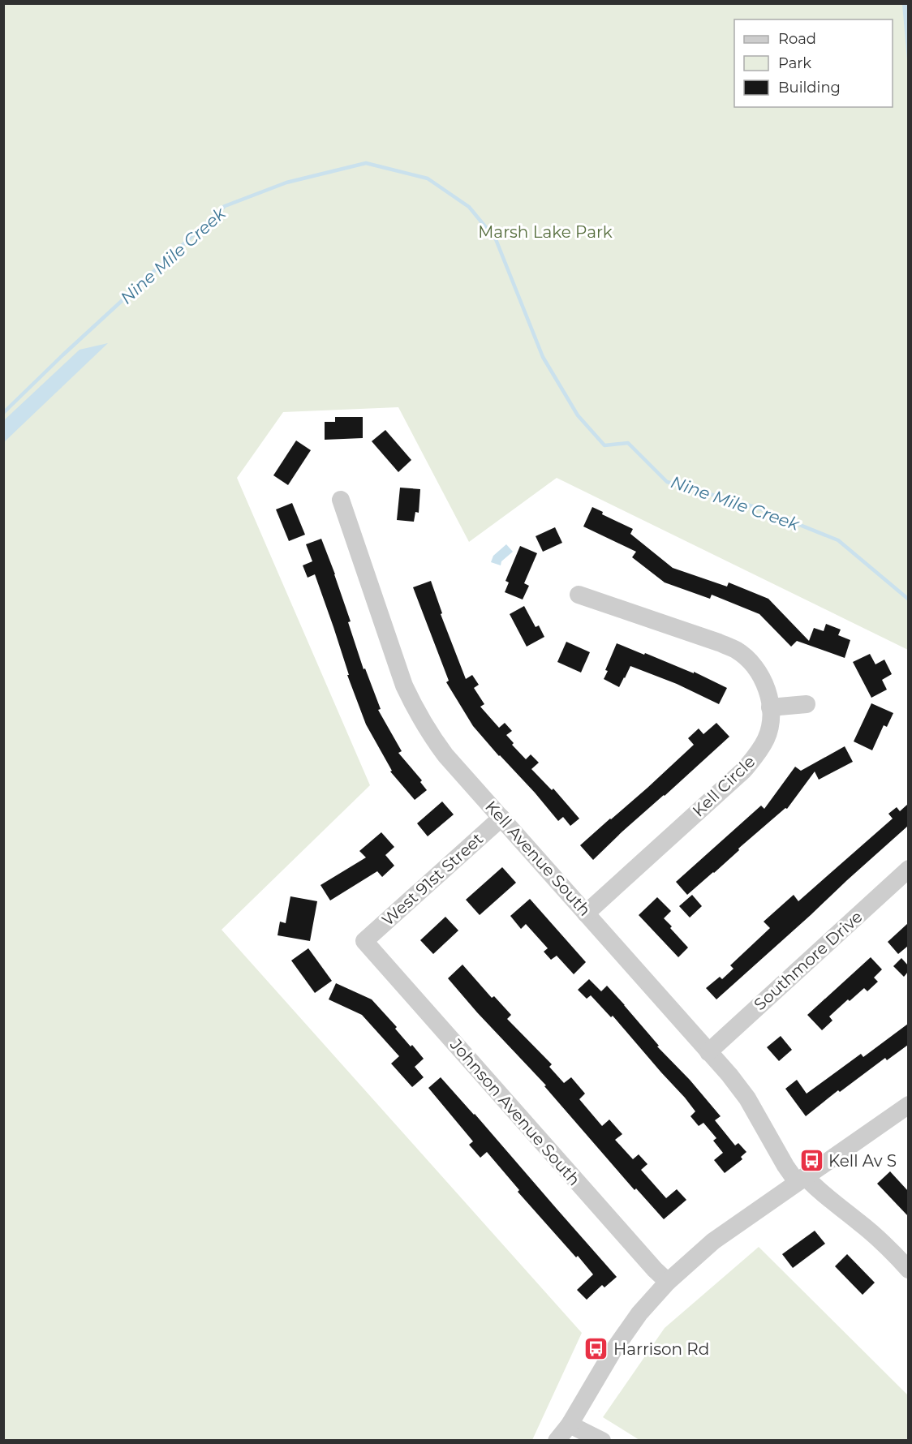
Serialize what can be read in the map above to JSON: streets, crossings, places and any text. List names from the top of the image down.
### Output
{
  "streets": {
    "street": [
      "Kell Circle",
      "Kell Avenue South",
      "West 91st Street",
      "Southmore Drive",
      "Johnson Avenue South"
    ]
  },
  "crossings": [
    ["Kell Circle", "Kell Avenue South"],
    ["Kell Avenue South", "West 91st Street"],
    ["Kell Avenue South", "Southmore Drive"],
    ["West 91st Street", "Johnson Avenue South"]
  ],
  "water": ["Nine Mile Creek"],
  "parks": ["Marsh Lake Park"],
  "places": {
    "bus stop": ["Kell Av S", "Harrison Rd"]
  },
  "legend": ["Road", "Park", "Building"]
}
